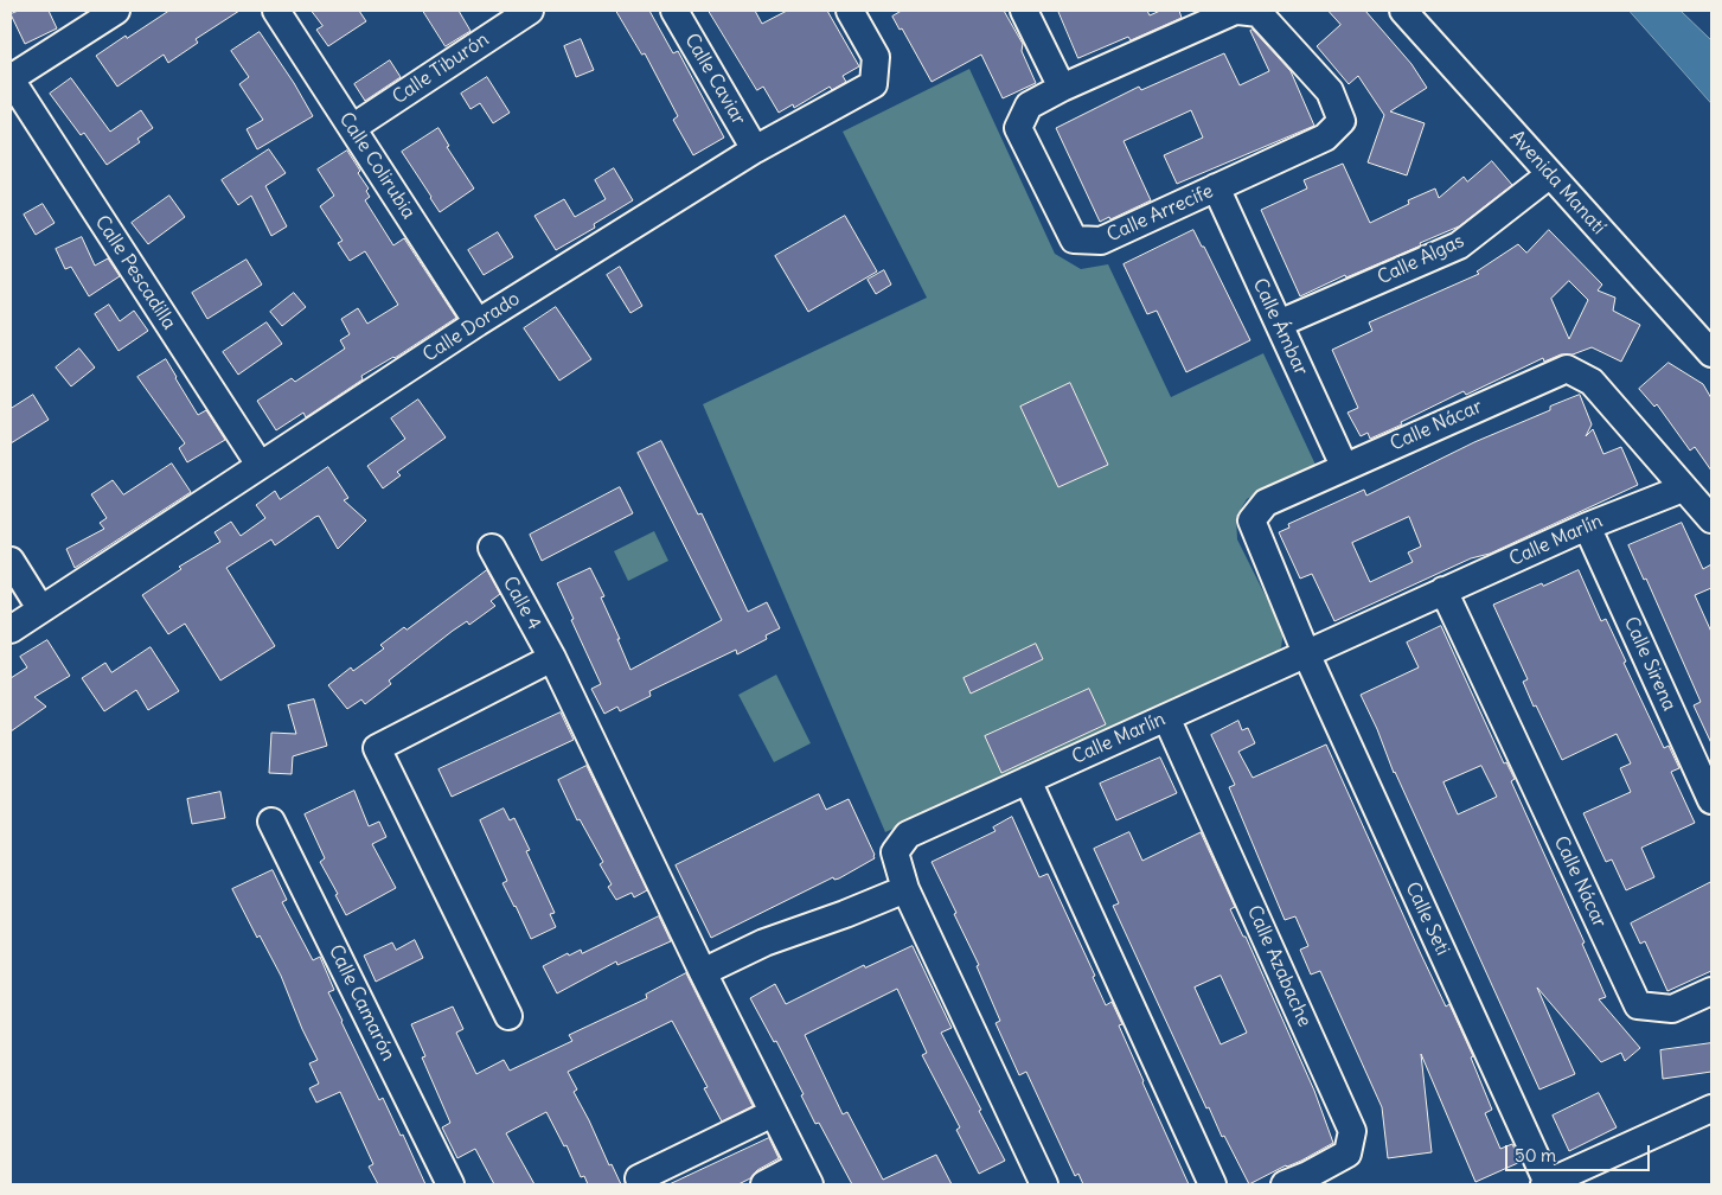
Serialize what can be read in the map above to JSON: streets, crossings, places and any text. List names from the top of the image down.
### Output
{
  "streets": {
    "street": [
      "Calle Tiburón",
      "Calle Caviar",
      "Calle Colirubia",
      "Avenida Manatí",
      "Calle Arrecife",
      "Calle Algas",
      "Calle Pescadilla",
      "Calle Dorado",
      "Calle Ámbar",
      "Calle Nácar",
      "Calle Marlín",
      "Calle 4",
      "Calle Sirena",
      "Calle Seti",
      "Calle Azabache",
      "Calle Camarón"
    ]
  },
  "crossings": [
    ["Calle Tiburón", "Calle Colirubia"],
    ["Calle Caviar", "Calle Dorado"],
    ["Calle Colirubia", "Calle Dorado"],
    ["Avenida Manatí", "Calle Algas"],
    ["Calle Arrecife", "Calle Ámbar"],
    ["Calle Algas", "Calle Ámbar"],
    ["Calle Pescadilla", "Calle Dorado"],
    ["Calle Ámbar", "Calle Nácar"],
    ["Calle Nácar", "Calle Marlín"],
    ["Calle Nácar", "Calle Seti"],
    ["Calle Marlín", "Calle Sirena"],
    ["Calle Marlín", "Calle Seti"],
    ["Calle Marlín", "Calle Azabache"]
  ],
  "scale_bar": "50 m"
}
